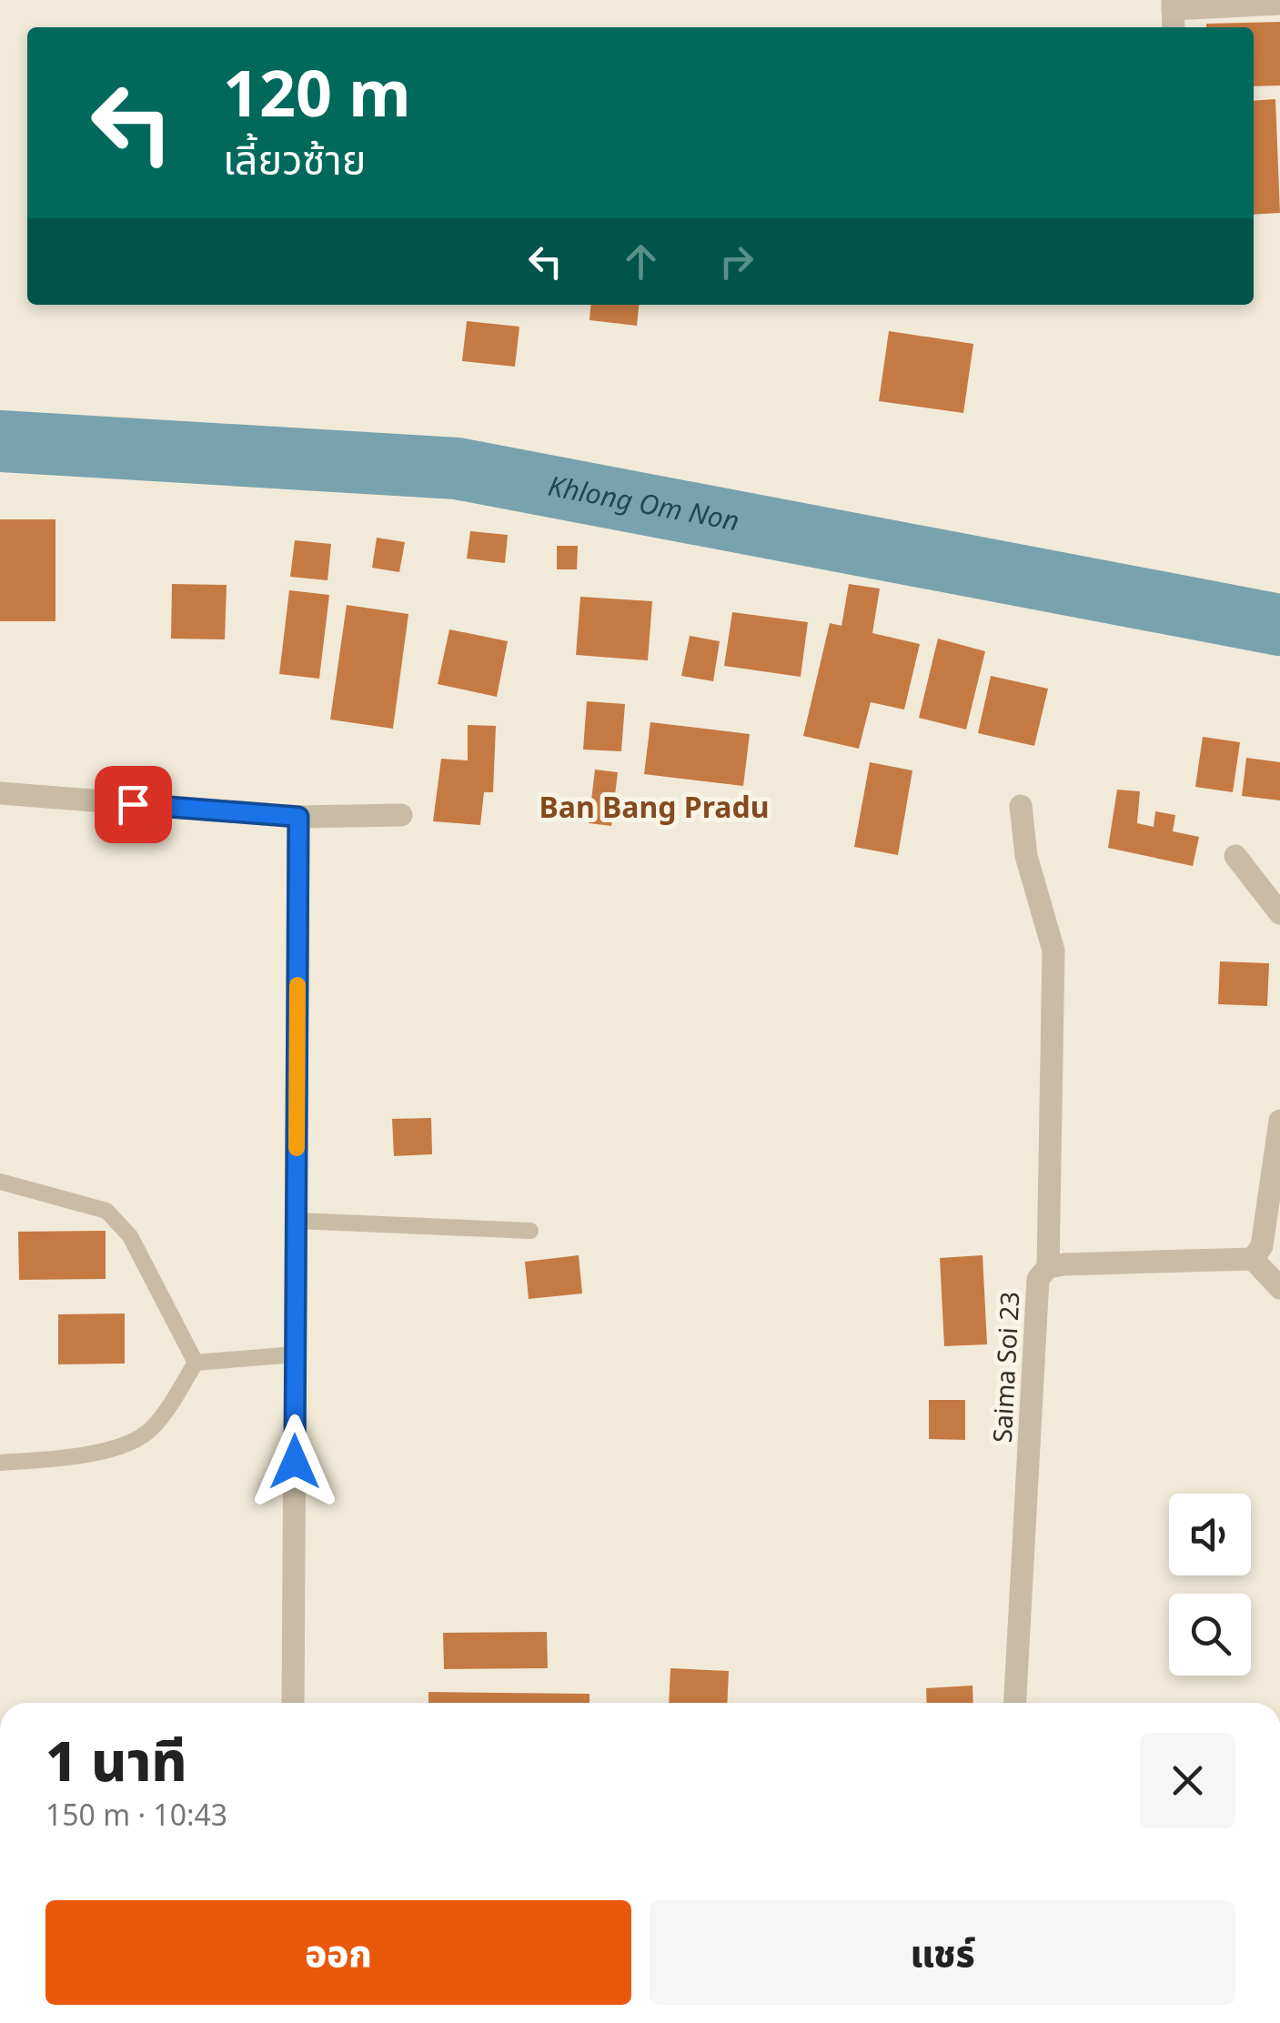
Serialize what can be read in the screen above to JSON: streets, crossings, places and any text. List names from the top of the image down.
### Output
{
  "streets": {
    "street": ["Saima Soi 23"]
  },
  "districts": ["Ban Bang Pradu"],
  "water": ["Khlong Om Non"],
  "page": {
    "turn": ["120 m", "เลี้ยวซ้าย"],
    "heading": ["1 นาที", "150 m · 10:43"],
    "buttons": ["ออก", "แชร์"]
  }
}
